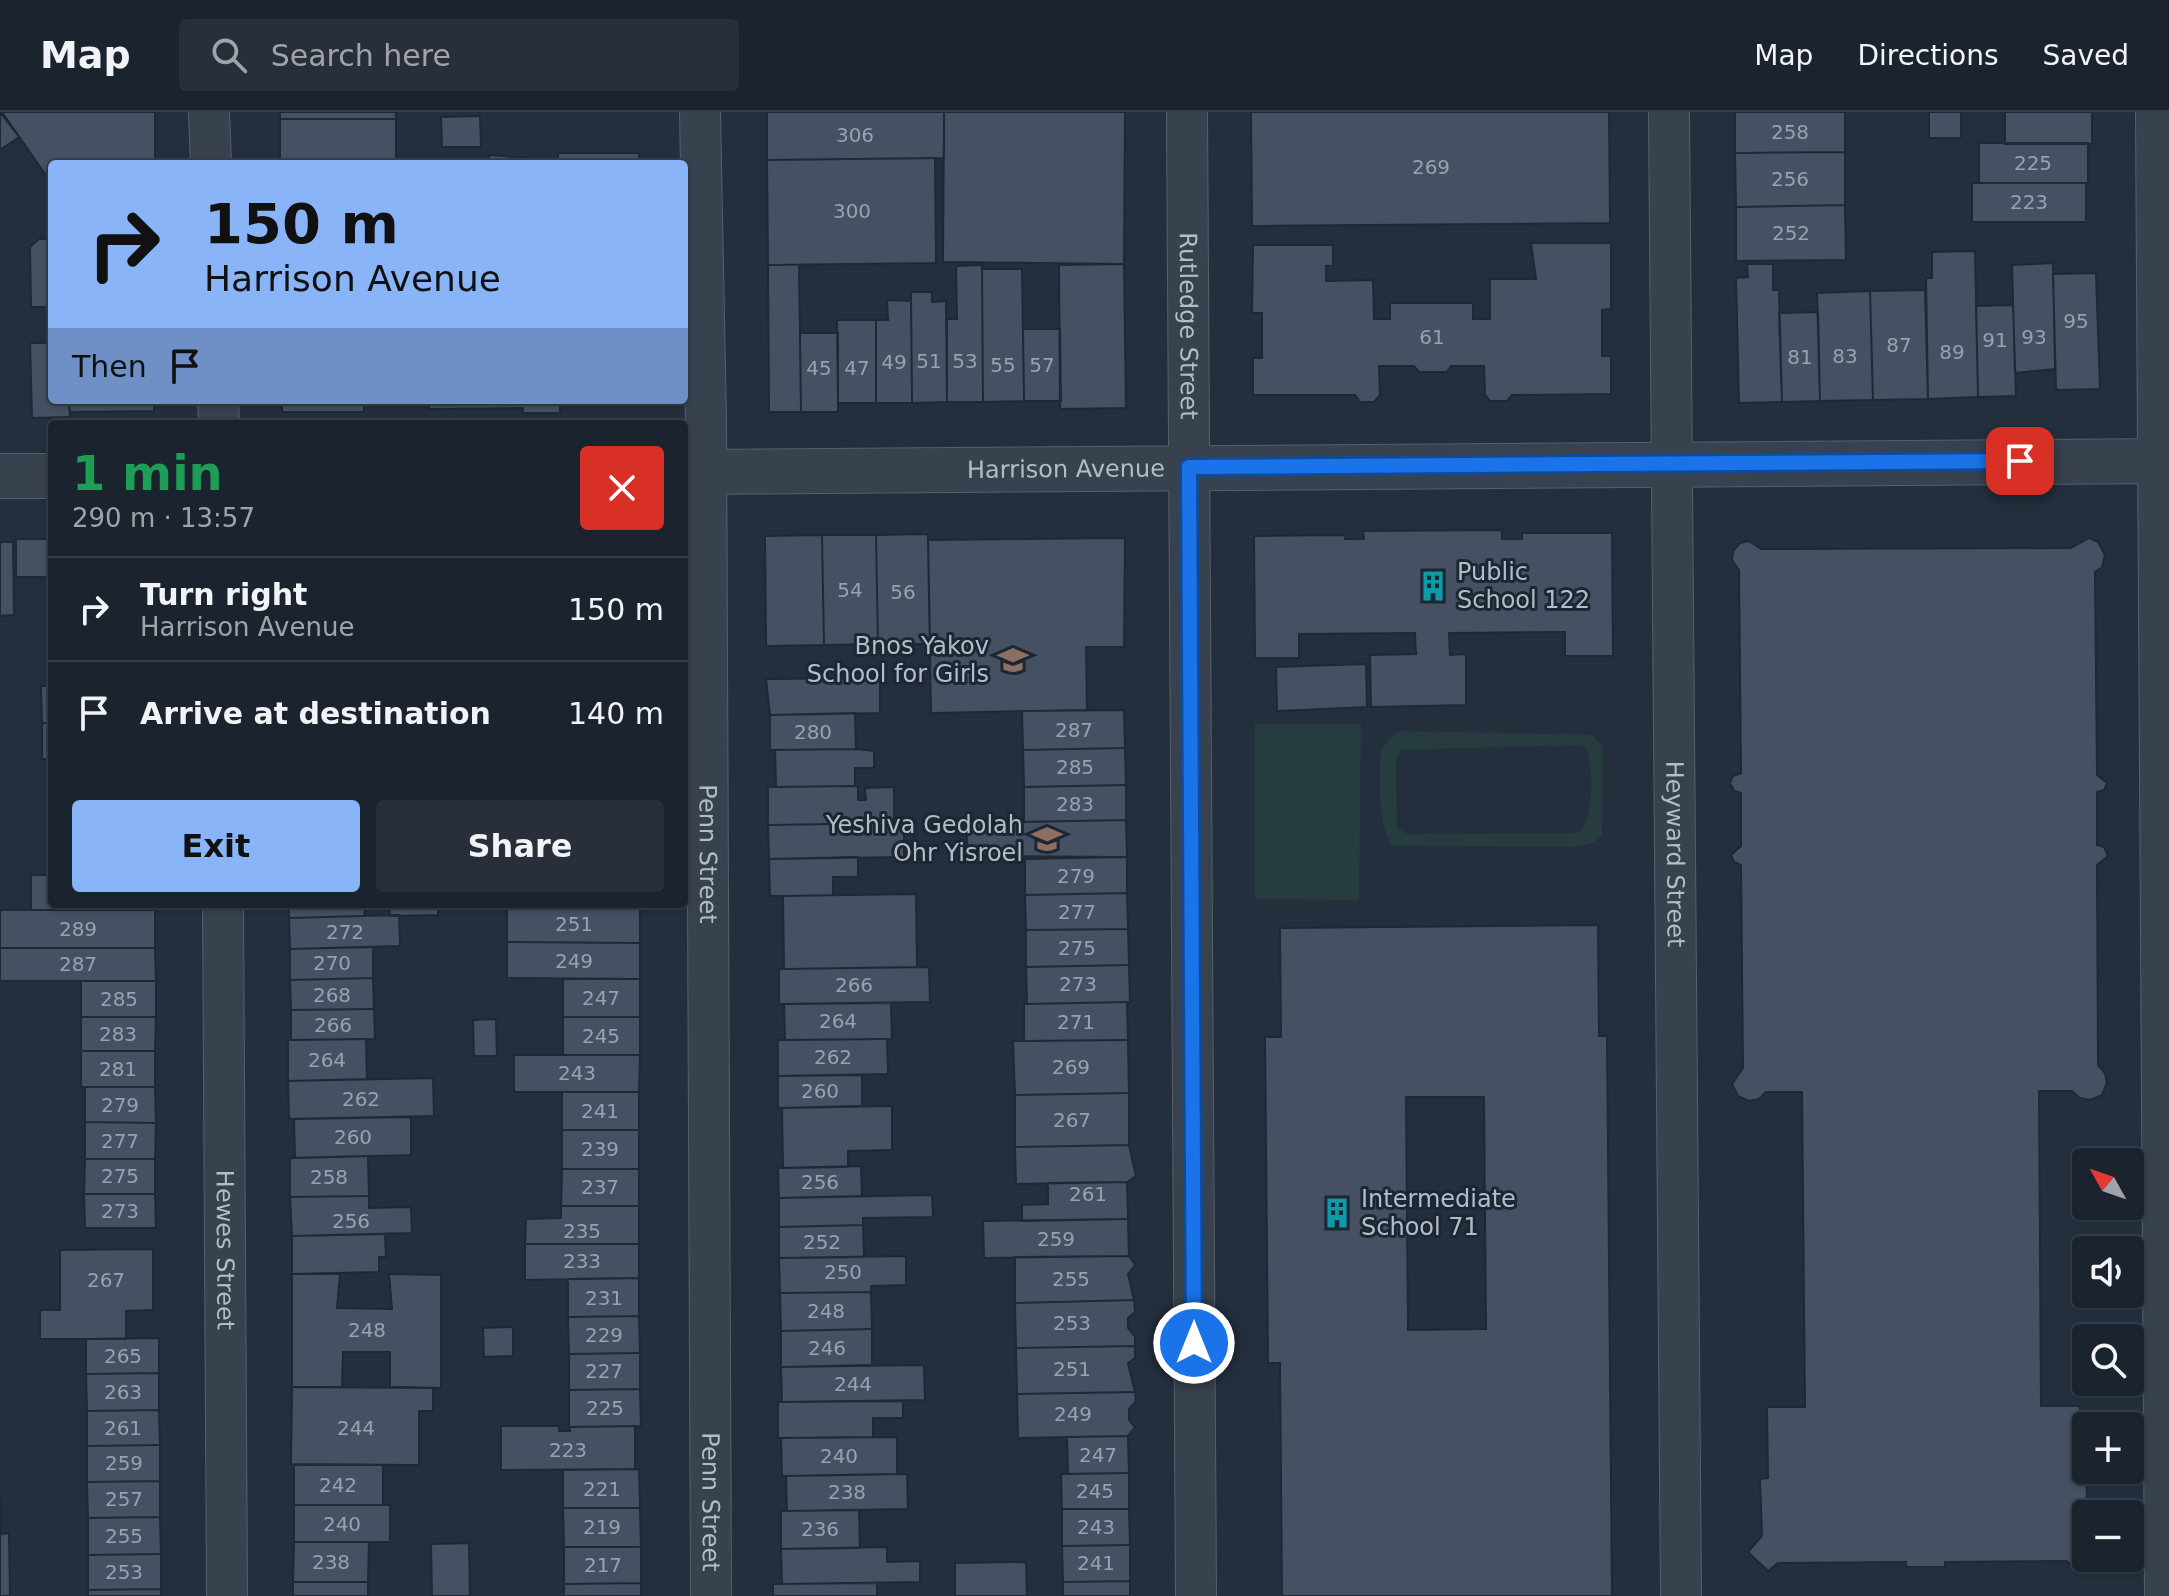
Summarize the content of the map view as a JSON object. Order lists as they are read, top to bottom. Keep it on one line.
{"streets":{"street":["Rutledge Street","Harrison Avenue","Penn Street","Heyward Street","Hewes Street"]},"crossings":[["Rutledge Street","Harrison Avenue"],["Harrison Avenue","Penn Street"],["Harrison Avenue","Heyward Street"]],"places":{"building":["Public School 122","Intermediate School 71"],"school or university":["Bnos Yakov School for Girls","Yeshiva Gedolah Ohr Yisroel"]},"house_numbers":["258","306","225","269","256","223","300","252","95","61","93","91","87","89","83","81","51","53","49","55","57","45","47","54","56","287","280","285","283","279","277","251","289","272","275","249","270","287","273","266","268","247","285","264","271","266","283","245","262","264","269","281","243","260","262","279","241","267","260","277","239","275","258","256","237","261","273","256","235","259","252","233","250","255","267","231","248","253","248","229","246","265","251","227","244","263","225","249","261","244","223","247","240","259","242","221","245","238","257","240","219","243","236","255","238","241","217","253"],"north":"top left","page":{"header":"Map","search":"Search here","nav":["Map","Directions","Saved"],"turn":["150 m","Harrison Avenue"],"then":"Then","heading":["1 min","290 m · 13:57"],"list":[{"name":"Turn right","note":"Harrison Avenue","value":"150 m"},{"name":"Arrive at destination","value":"140 m"}],"buttons":["Exit","Share"],"map_buttons":["+","−"]}}
